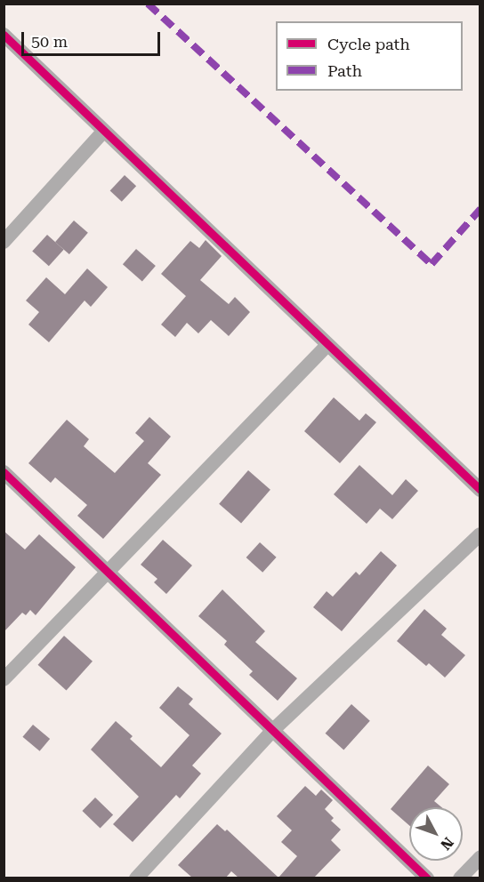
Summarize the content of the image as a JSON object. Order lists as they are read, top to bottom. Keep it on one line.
{"legend":["Cycle path","Path"],"scale_bar":"50 m","north":"bottom right"}
